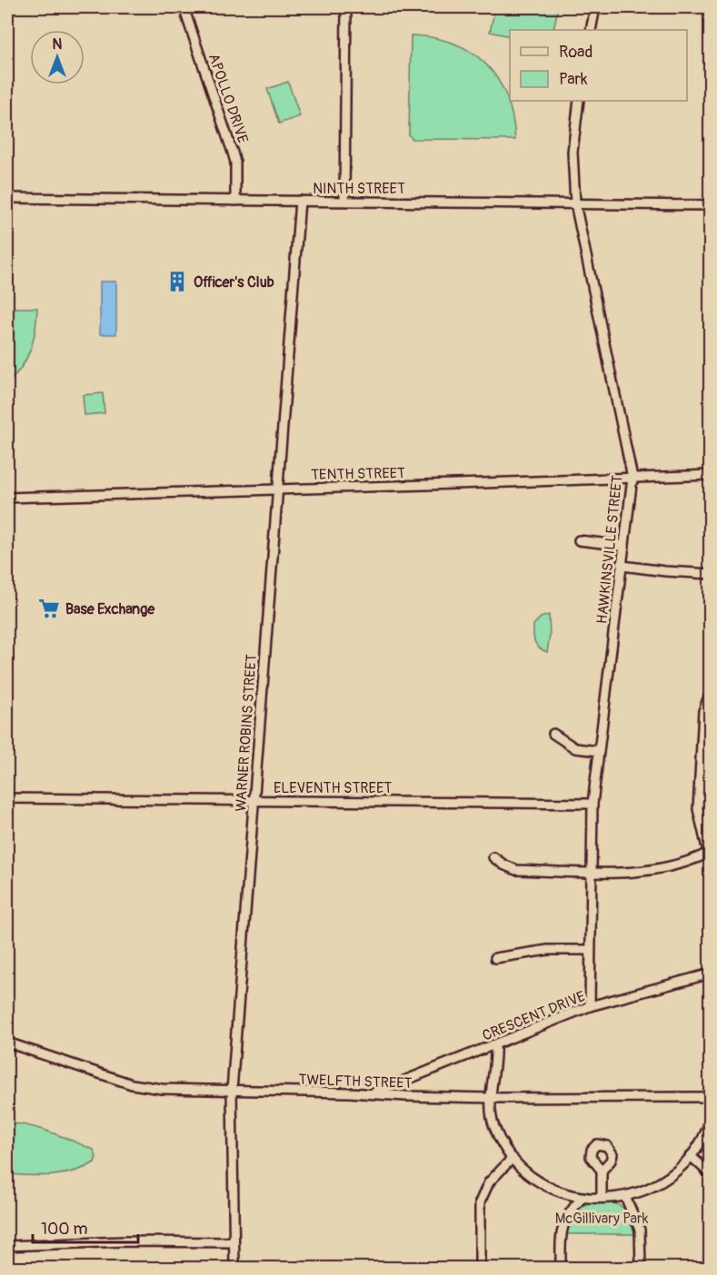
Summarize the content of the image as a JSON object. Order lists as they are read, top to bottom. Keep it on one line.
{"streets":{"street":["APOLLO DRIVE","NINTH STREET","TENTH STREET","HAWKINSVILLE STREET","WARNER ROBINS STREET","ELEVENTH STREET","CRESCENT DRIVE","TWELFTH STREET"]},"crossings":[["APOLLO DRIVE","NINTH STREET"],["NINTH STREET","HAWKINSVILLE STREET"],["NINTH STREET","WARNER ROBINS STREET"],["TENTH STREET","HAWKINSVILLE STREET"],["TENTH STREET","WARNER ROBINS STREET"],["HAWKINSVILLE STREET","ELEVENTH STREET"],["HAWKINSVILLE STREET","CRESCENT DRIVE"],["WARNER ROBINS STREET","ELEVENTH STREET"],["WARNER ROBINS STREET","TWELFTH STREET"],["CRESCENT DRIVE","TWELFTH STREET"]],"parks":["McGillivary Park"],"places":{"building":["Officer's Club"],"supermarket":["Base Exchange"]},"legend":["Road","Park"],"scale_bar":"100 m","north":"top"}
